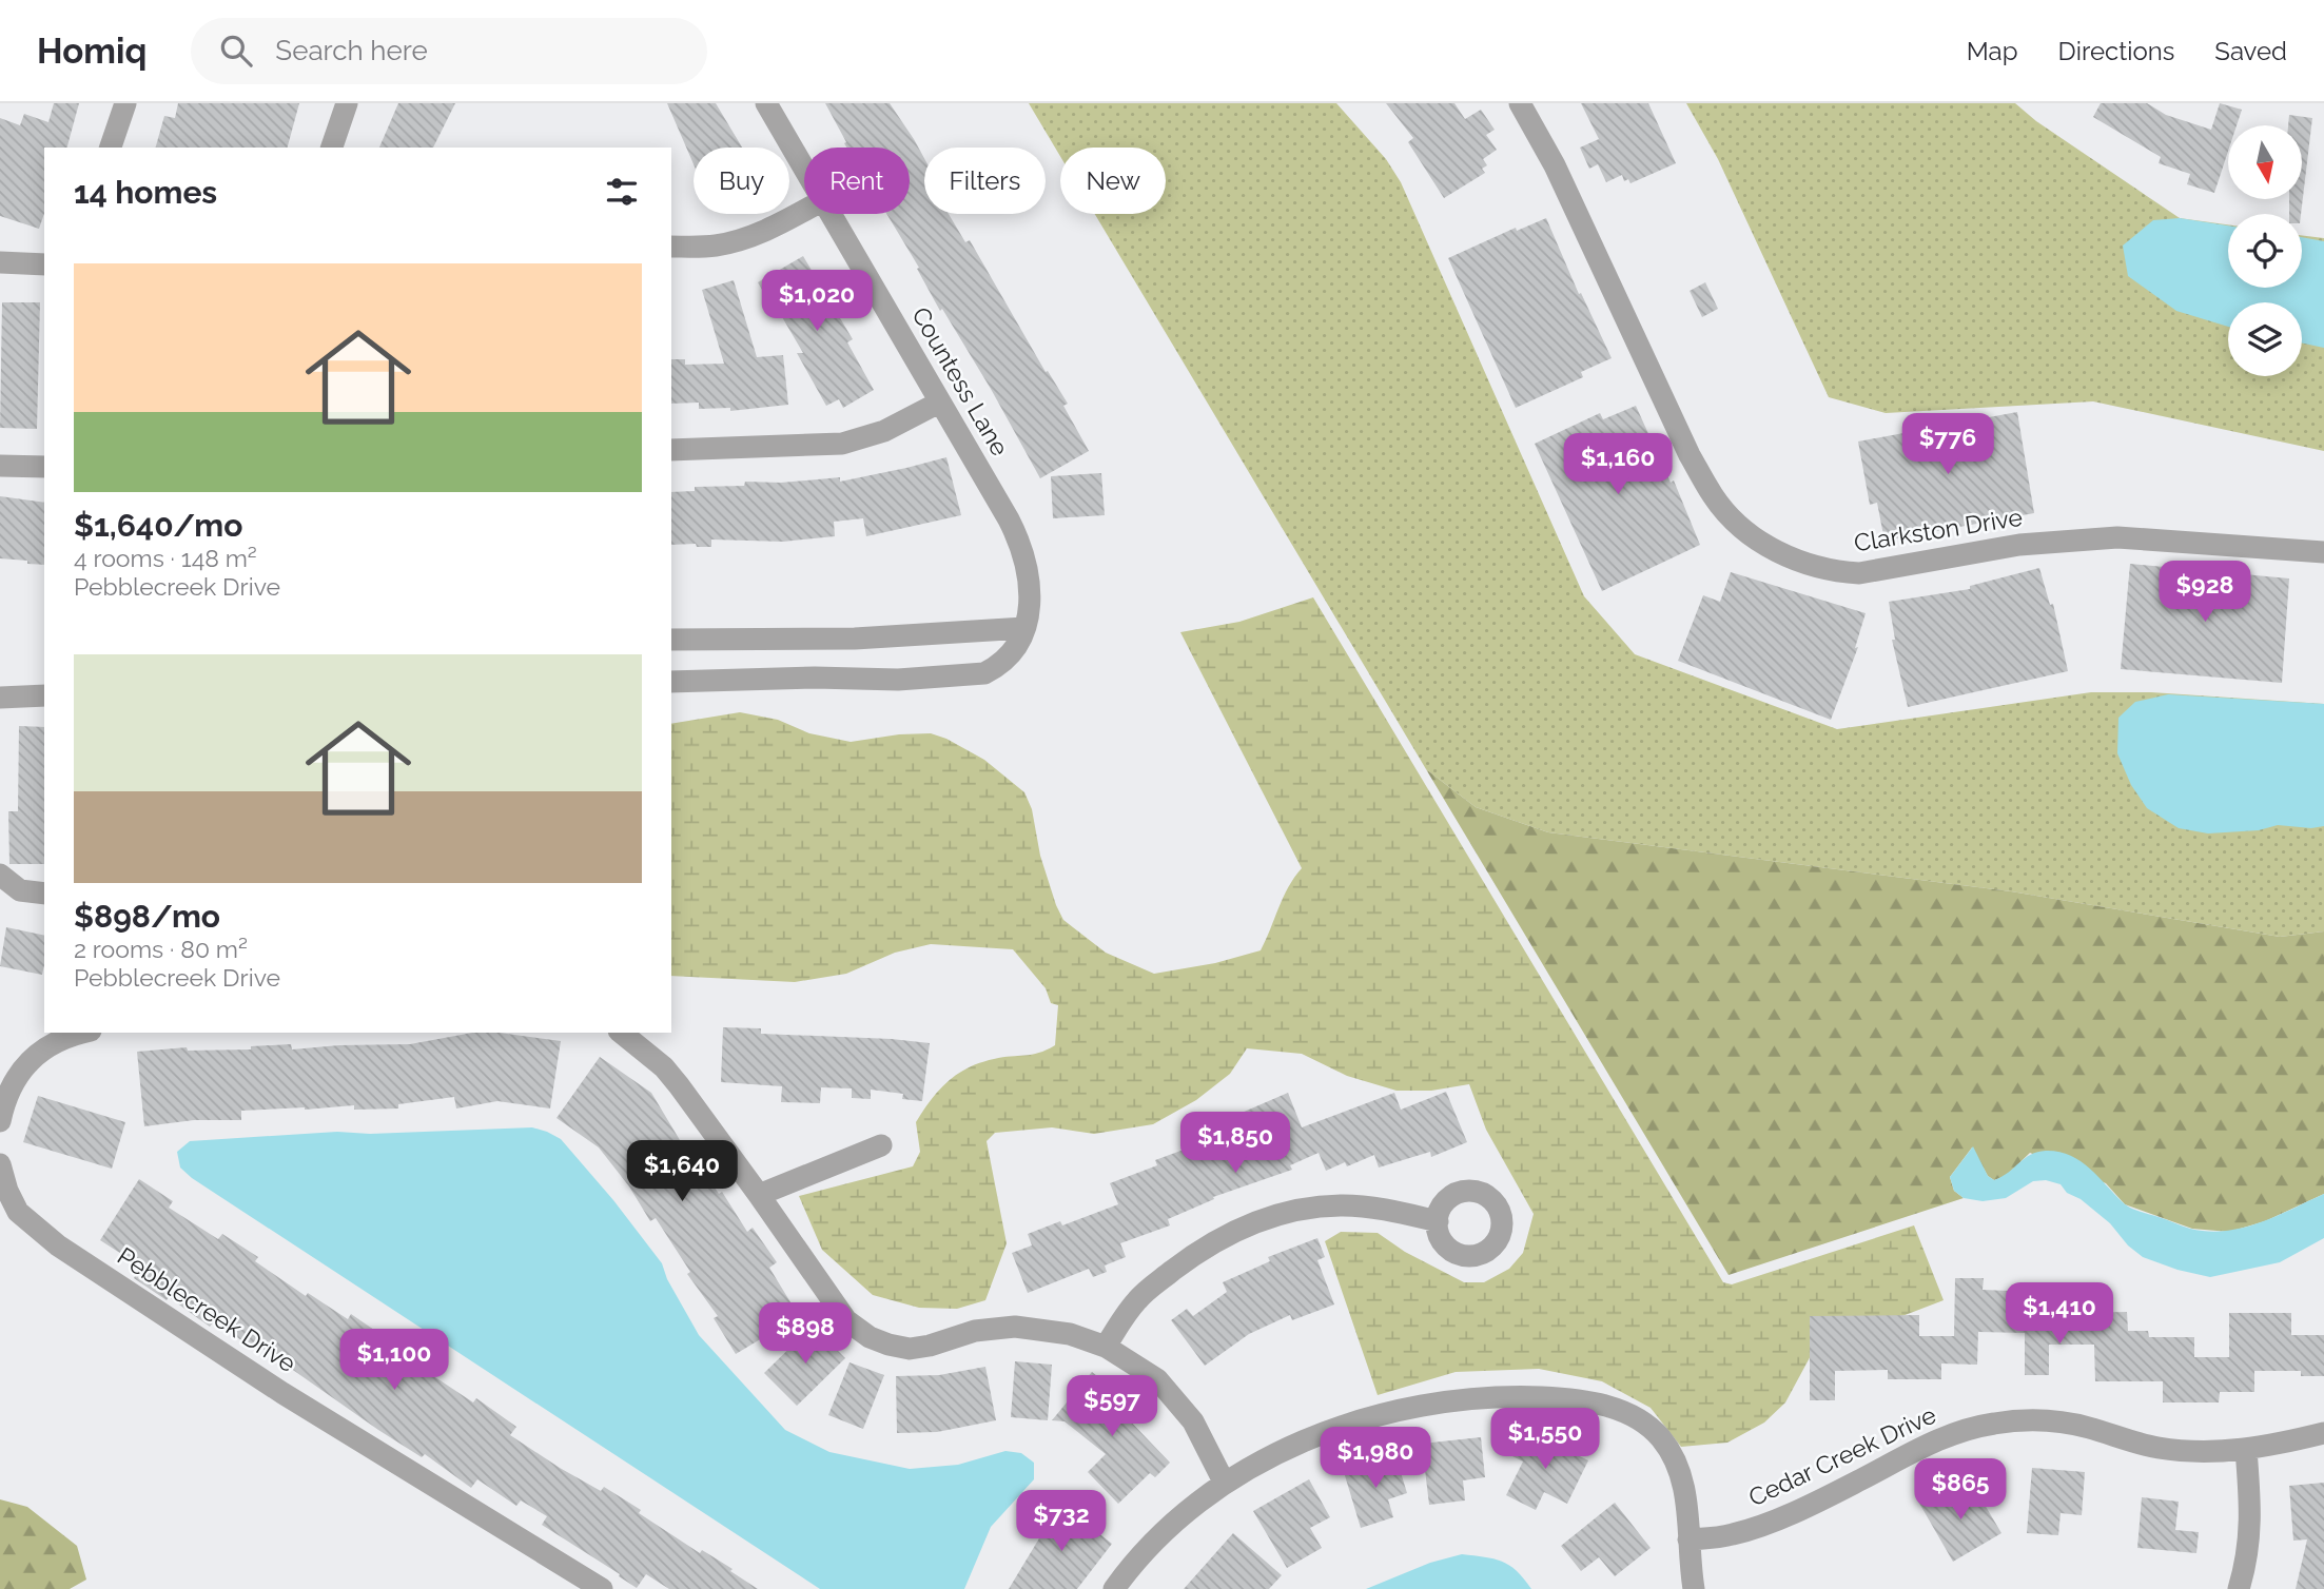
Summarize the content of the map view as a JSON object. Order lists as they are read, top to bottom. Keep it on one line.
{"streets":{"street":["Countess Lane","Clarkston Drive","Pebblecreek Drive","Cedar Creek Drive"]},"north":"bottom","page":{"header":"Homiq","search":"Search here","nav":["Map","Directions","Saved"],"chip":["Buy","Rent","Filters","New"],"heading":"14 homes","list":[{"name":"$1,640/mo","note":"4 rooms · 148 m² · Pebblecreek Drive"},{"name":"$898/mo","note":"2 rooms · 80 m² · Pebblecreek Drive"}],"price":["$1,020","$776","$1,160","$928","$1,850","$1,640","$1,410","$898","$1,100","$597","$1,550","$1,980","$865","$732"]}}
